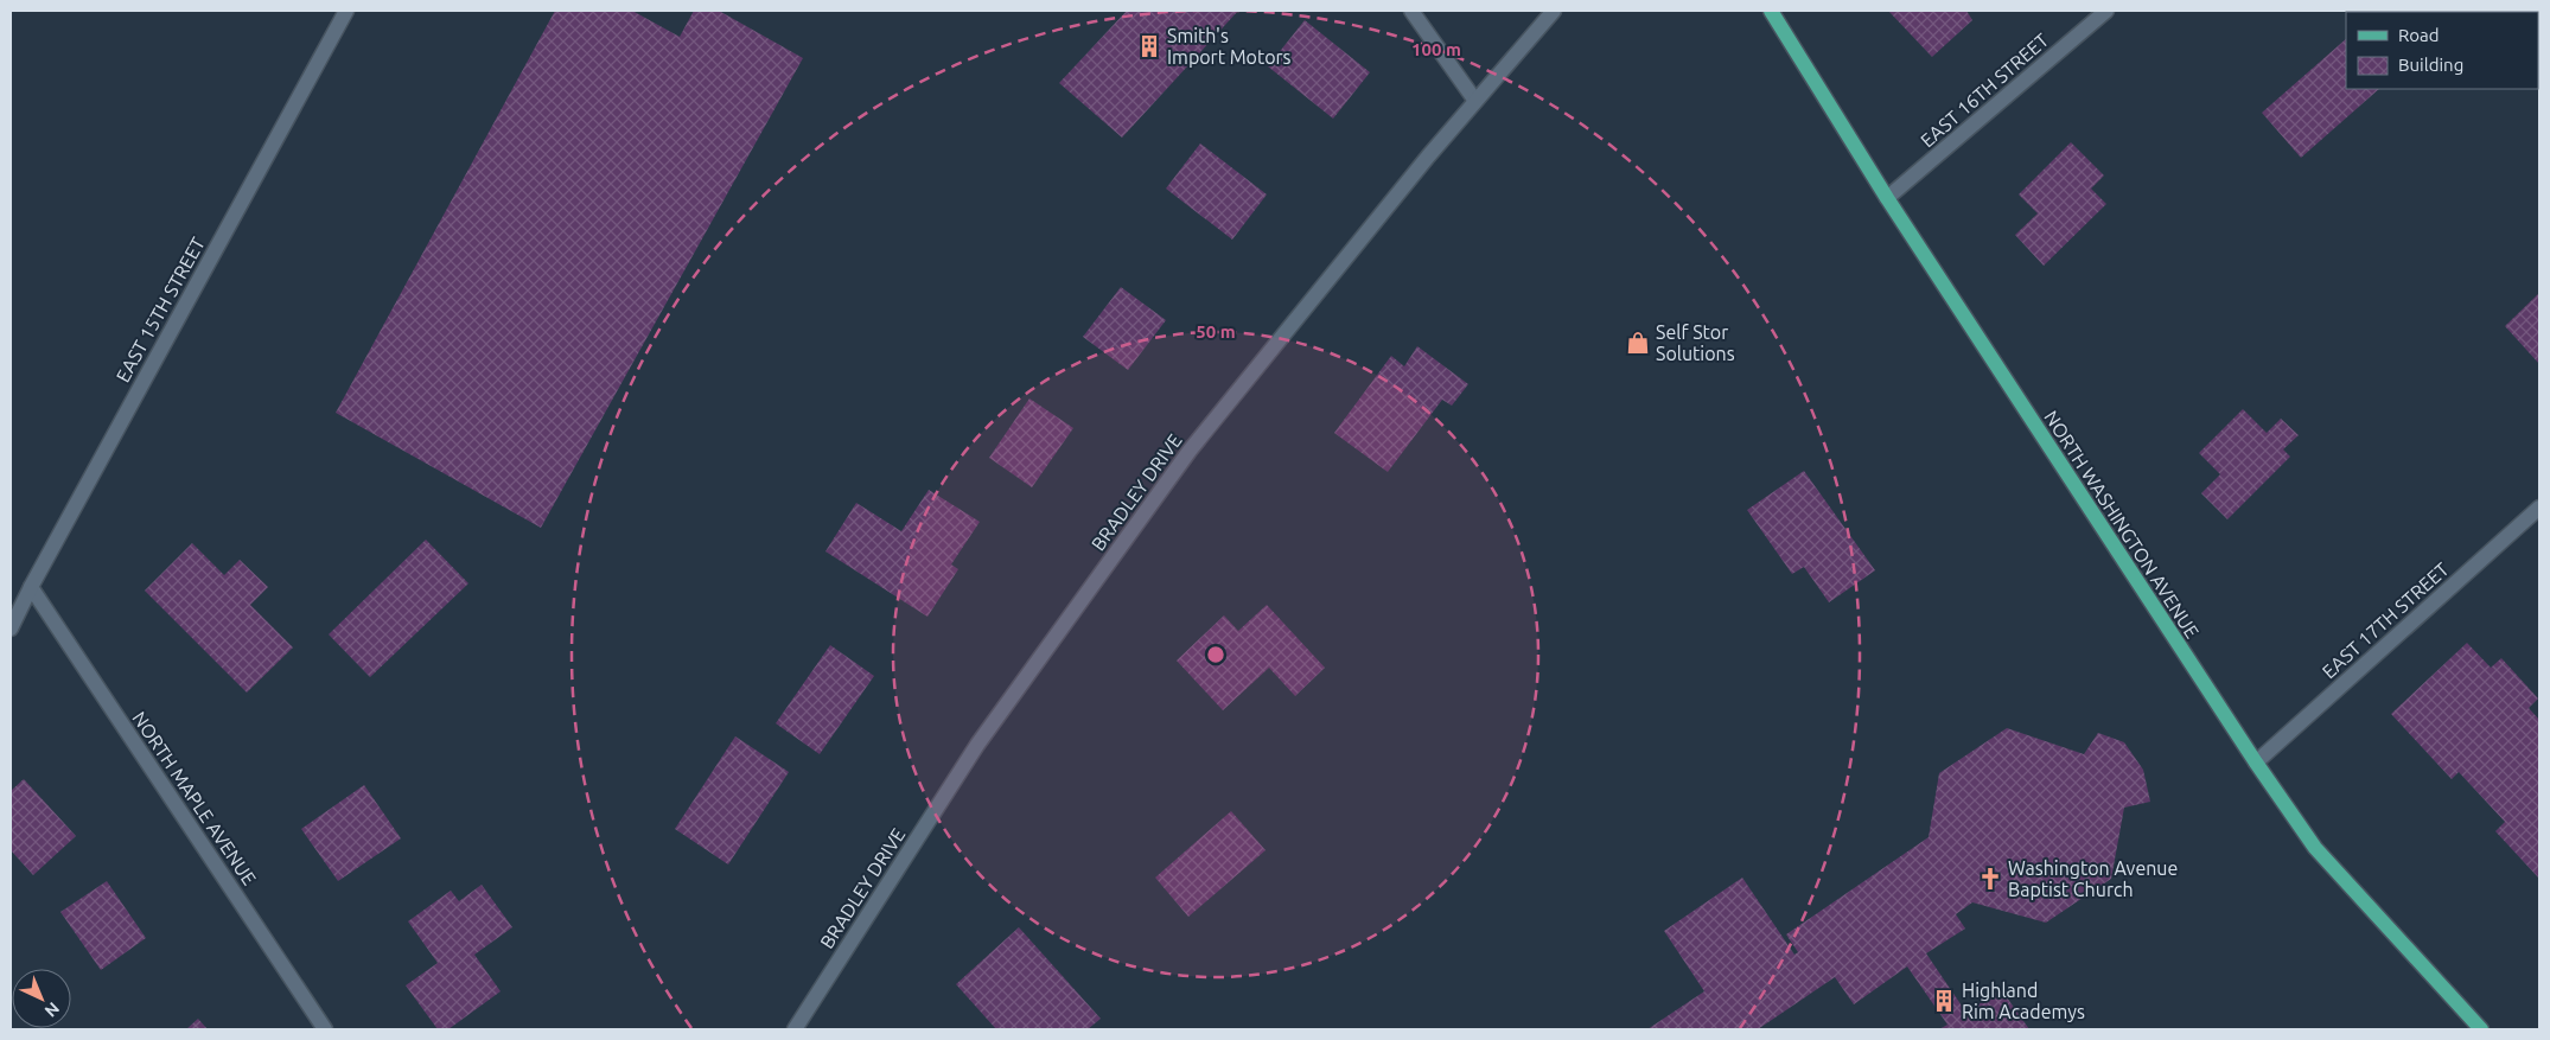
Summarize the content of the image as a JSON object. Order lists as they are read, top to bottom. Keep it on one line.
{"streets":{"main road":["NORTH WASHINGTON AVENUE"],"street":["EAST 16TH STREET","EAST 15TH STREET","BRADLEY DRIVE","EAST 17TH STREET","NORTH MAPLE AVENUE"]},"crossings":[["EAST 16TH STREET","NORTH WASHINGTON AVENUE"],["EAST 15TH STREET","NORTH MAPLE AVENUE"],["NORTH WASHINGTON AVENUE","EAST 17TH STREET"]],"places":{"building":["Smith's Import Motors","Highland Rim Academys"],"shop":["Self Stor Solutions"],"church":["Washington Avenue Baptist Church"]},"legend":["Road","Building"],"north":"bottom right","rings":["100 m","50 m"]}
